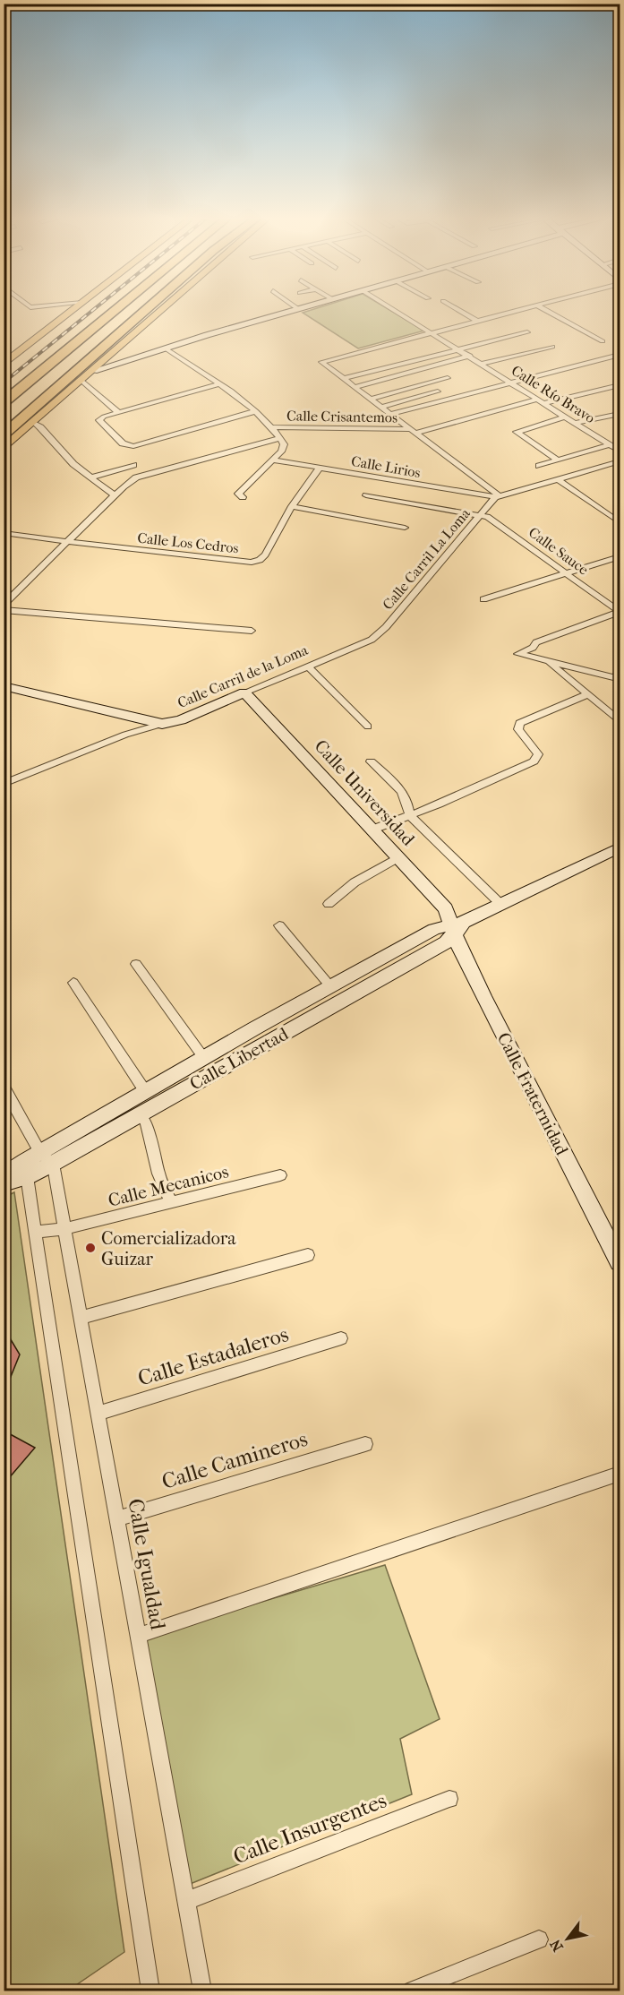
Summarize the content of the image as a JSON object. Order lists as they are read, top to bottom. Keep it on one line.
{"streets":{"main road":["Calle Carril de la Loma","Calle Universidad","Calle Libertad","Calle Fraternidad"],"street":["Calle Río Bravo","Calle Crisantemos","Calle Lirios","Calle Los Cedros","Calle Sauce","Calle Carril La Loma","Calle Mecanicos","Calle Estadaleros","Calle Camineros","Calle Igualdad","Calle Insurgentes"]},"crossings":[["Calle Río Bravo","Calle Crisantemos"],["Calle Lirios","Calle Los Cedros"],["Calle Lirios","Calle Carril La Loma"],["Calle Sauce","Calle Carril La Loma"],["Calle Carril La Loma","Calle Carril de la Loma"],["Calle Carril de la Loma","Calle Universidad"],["Calle Universidad","Calle Libertad"],["Calle Universidad","Calle Fraternidad"],["Calle Libertad","Calle Fraternidad"],["Calle Libertad","Calle Igualdad"],["Calle Mecanicos","Calle Igualdad"],["Calle Estadaleros","Calle Igualdad"],["Calle Camineros","Calle Igualdad"],["Calle Igualdad","Calle Insurgentes"]],"places":["Comercializadora Guizar"],"north":"bottom left"}
